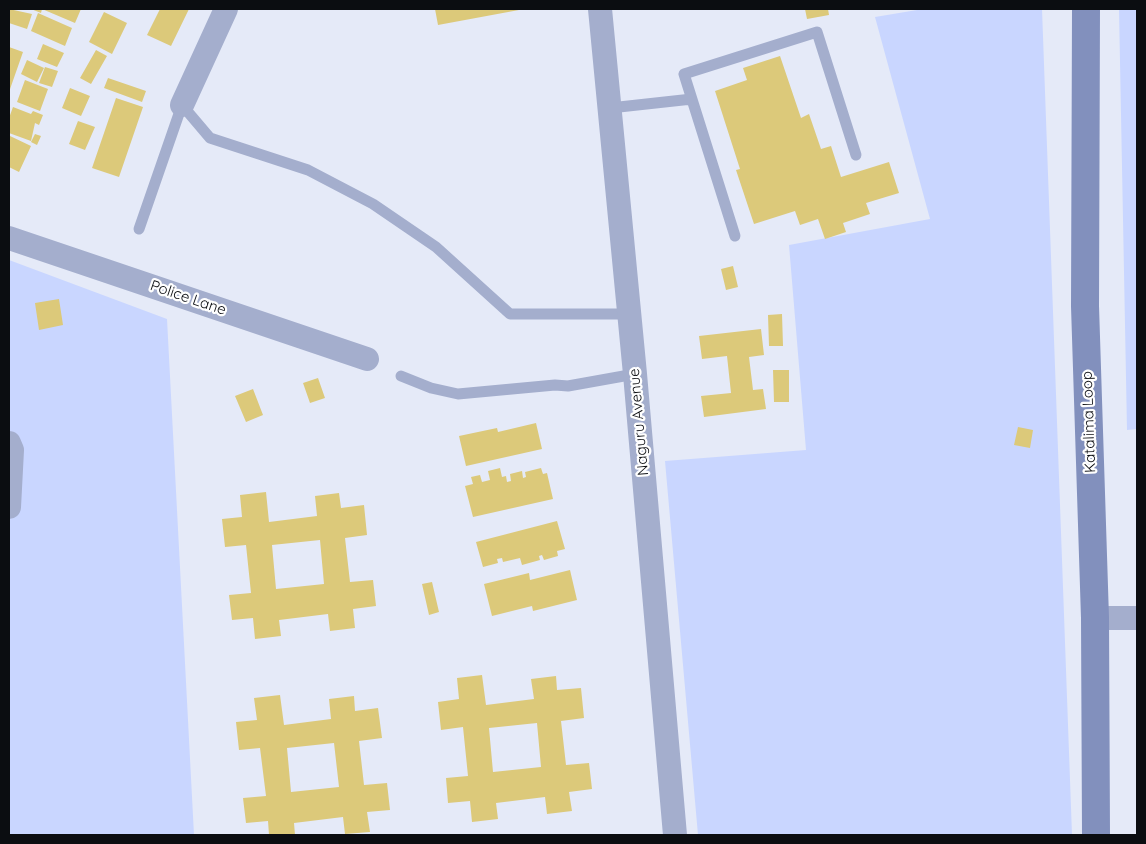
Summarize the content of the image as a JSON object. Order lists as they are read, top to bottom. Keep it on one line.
{"streets":{"street":["Police Lane","Naguru Avenue","Katalima Loop"]}}
